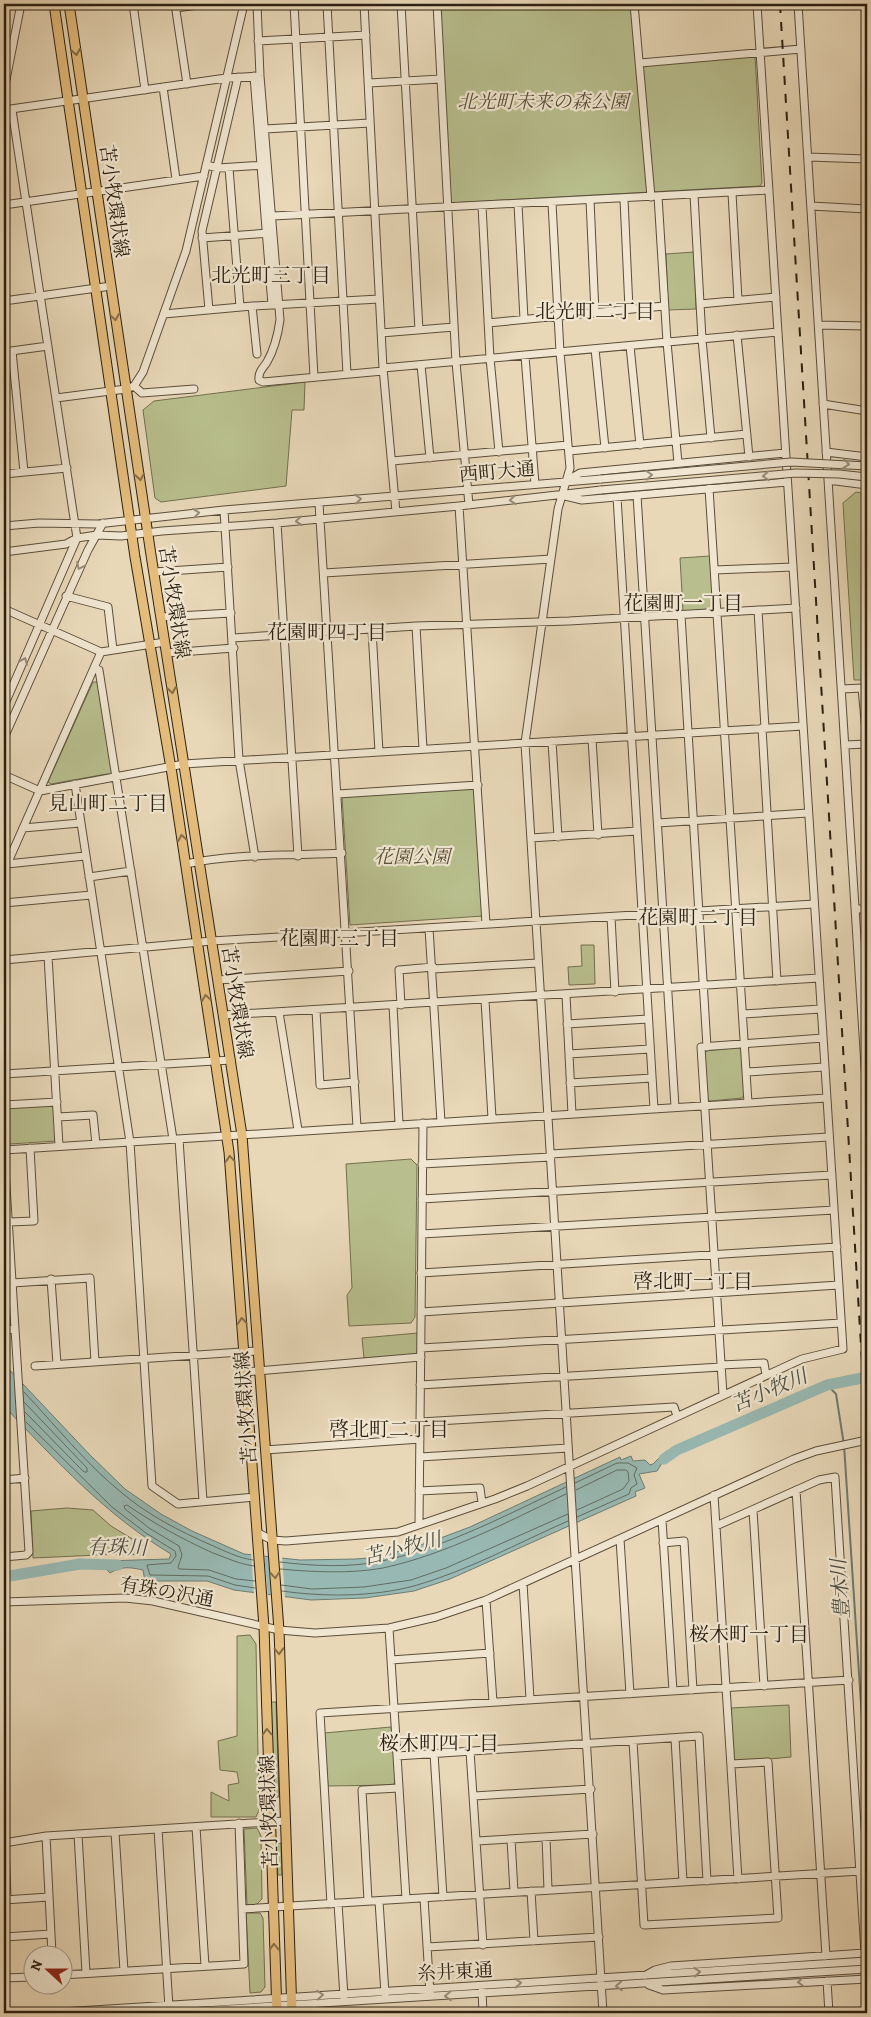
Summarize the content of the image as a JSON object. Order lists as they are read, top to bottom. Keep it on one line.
{"streets":{"main road":["苫小牧環状線"],"street":["西町大通","有珠の沢通","糸井東通"]},"crossings":[["苫小牧環状線","西町大通"],["苫小牧環状線","有珠の沢通"],["苫小牧環状線","糸井東通"]],"districts":["北光町三丁目","北光町二丁目","花園町一丁目","花園町四丁目","見山町二丁目","花園町二丁目","花園町三丁目","啓北町一丁目","啓北町二丁目","桜木町一丁目","桜木町四丁目"],"water":["苫小牧川","有珠川","豊木川"],"parks":["北光町未来の森公園","花園公園"],"north":"left"}
